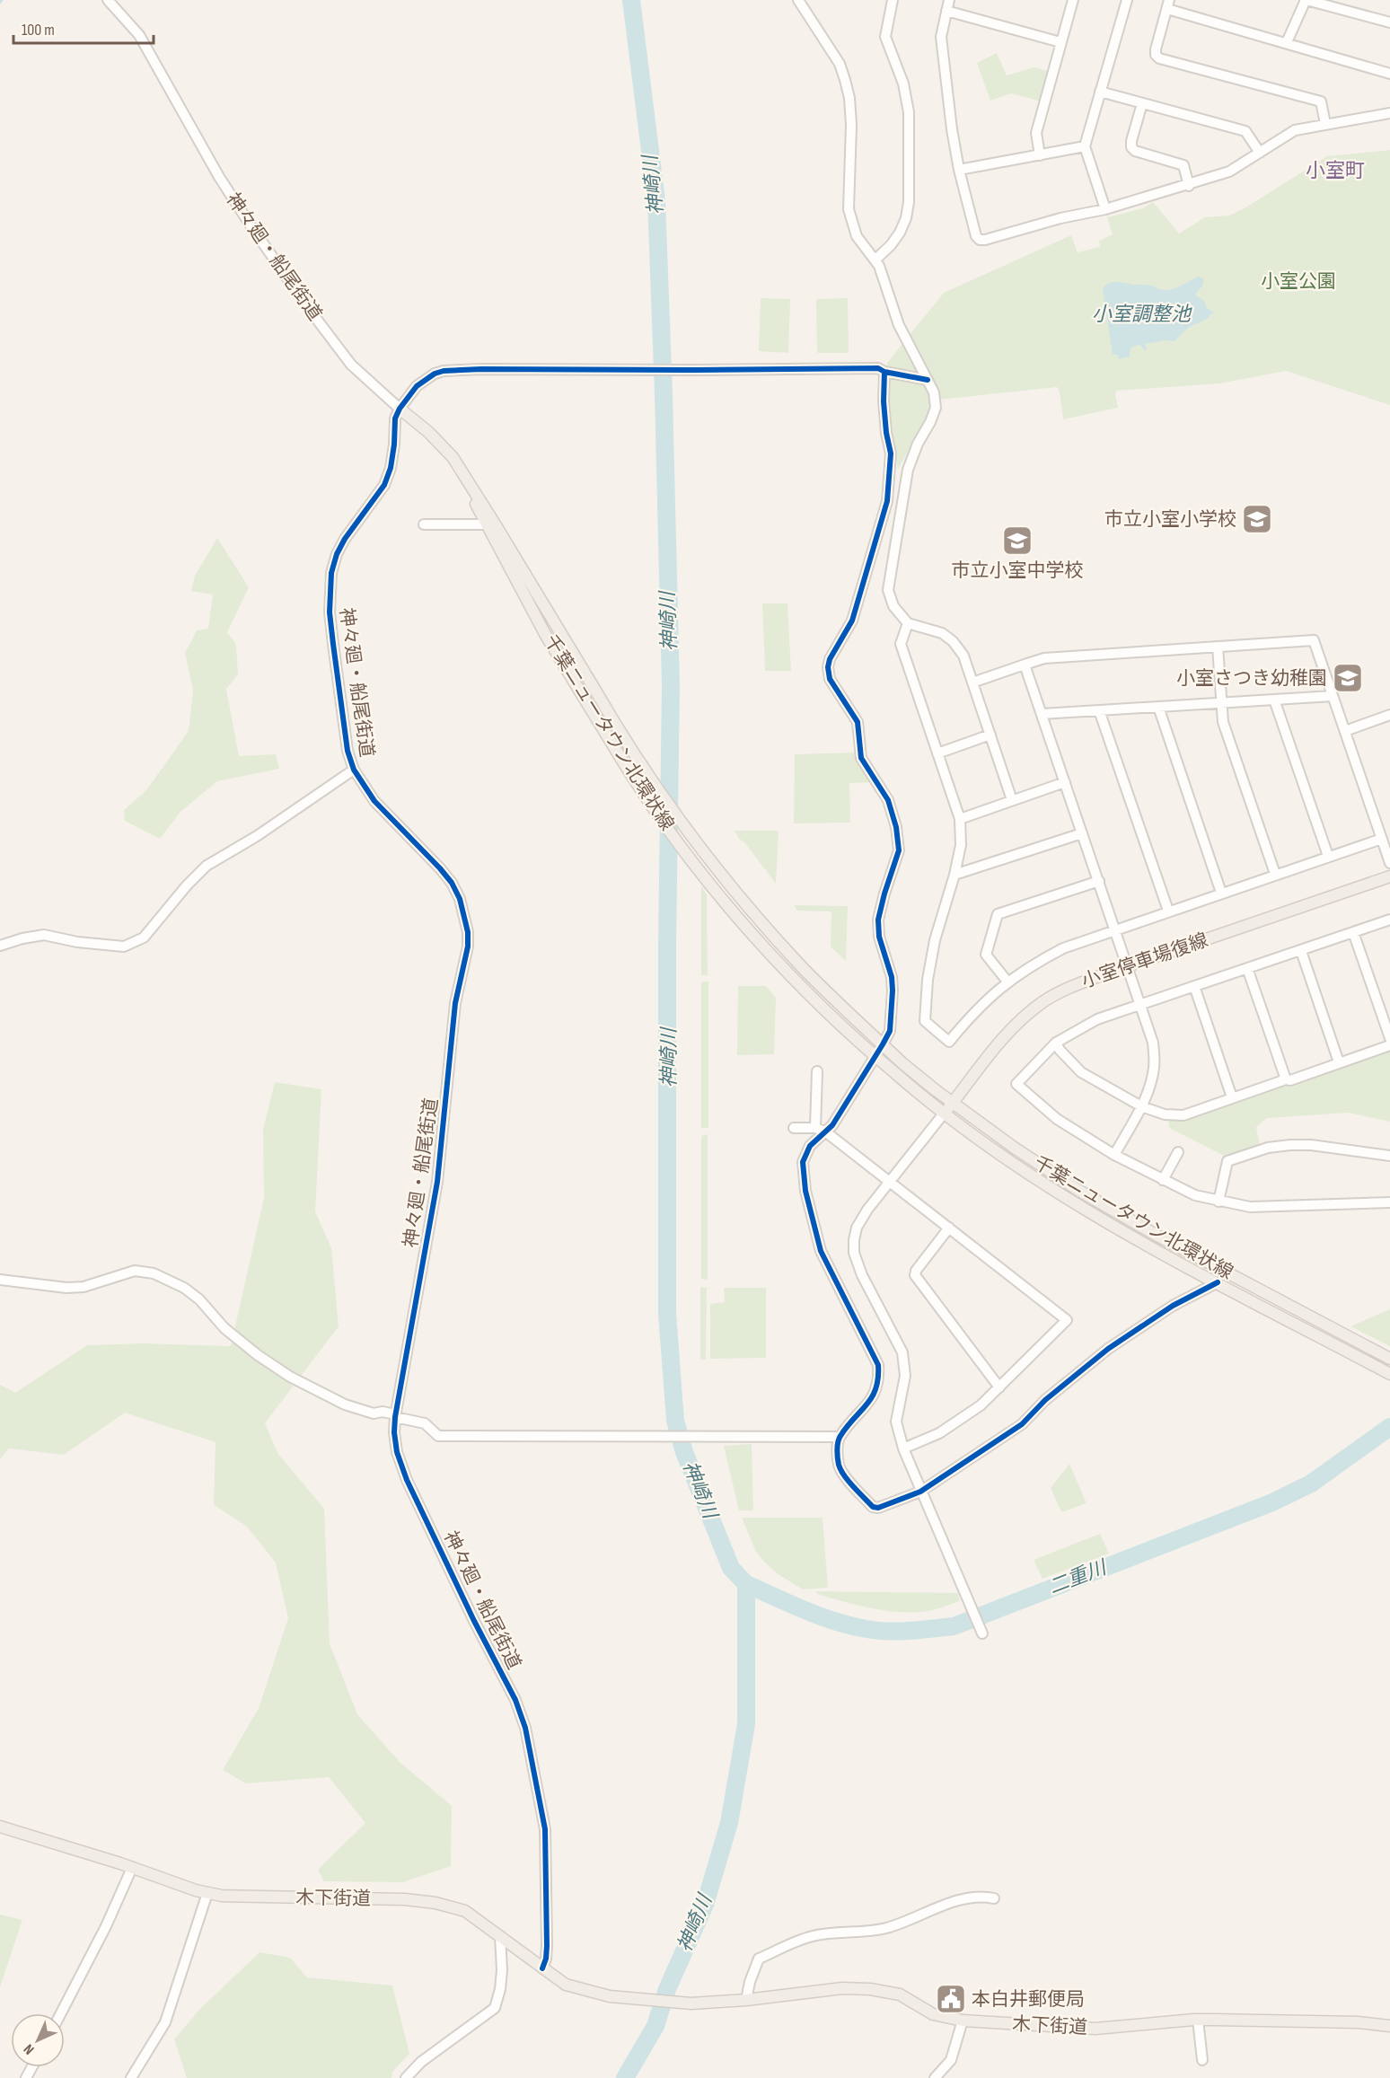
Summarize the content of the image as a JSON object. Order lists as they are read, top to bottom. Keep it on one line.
{"streets":{"main road":["千葉ニュータウン北環状線","小室停車場復線","木下街道"],"street":["神々廻・船尾街道"]},"crossings":[["神々廻・船尾街道","千葉ニュータウン北環状線"],["神々廻・船尾街道","木下街道"],["千葉ニュータウン北環状線","小室停車場復線"]],"districts":["小室町"],"water":["神崎川","小室調整池","二重川"],"parks":["小室公園"],"places":{"school or university":["市立小室小学校","市立小室中学校","小室さつき幼稚園"],"public building":["本白井郵便局"]},"scale_bar":"100 m","north":"bottom left"}
